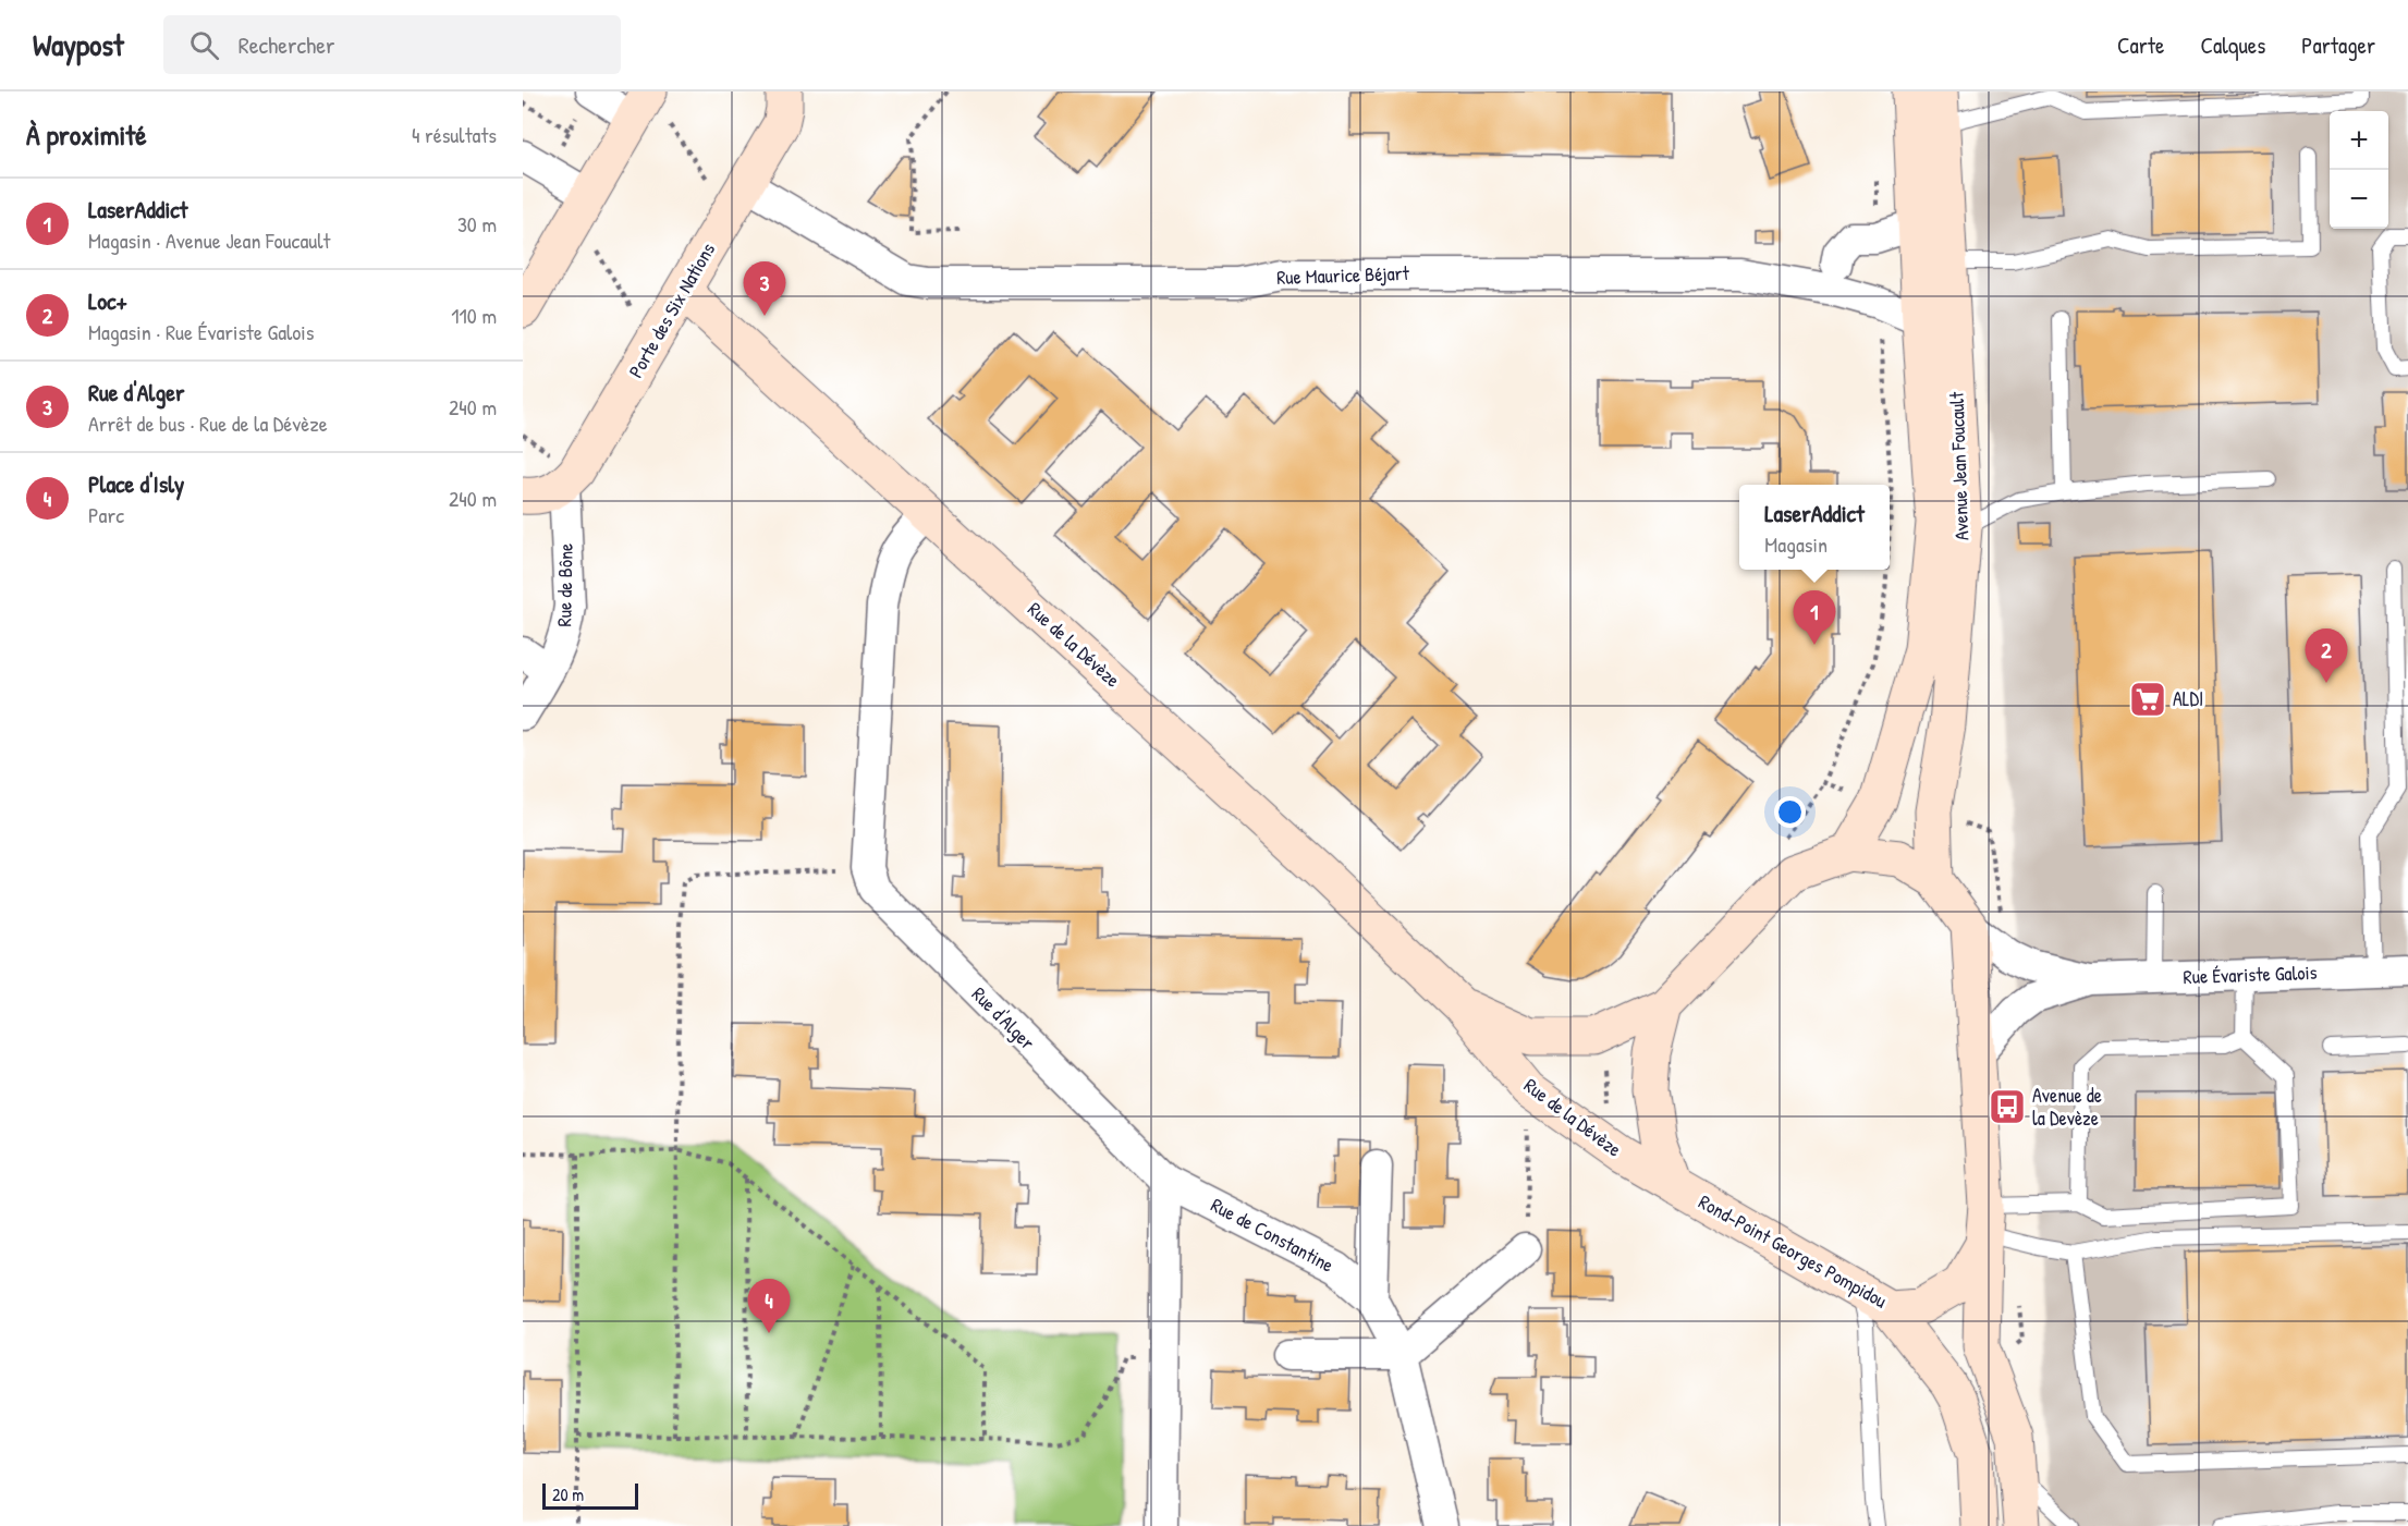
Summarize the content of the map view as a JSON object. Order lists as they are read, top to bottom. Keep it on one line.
{"streets":{"main road":["Porte des Six Nations","Avenue Jean Foucault","Rue de la Dévèze","Rond-Point Georges Pompidou"],"street":["Rue Maurice Béjart","Rue de Bône","Rue Évariste Galois","Rue d'Alger","Rue de Constantine"]},"crossings":[["Rue Maurice Béjart","Porte des Six Nations"],["Rue Maurice Béjart","Avenue Jean Foucault"],["Porte des Six Nations","Rue de Bône"],["Porte des Six Nations","Rue de la Dévèze"],["Rue de la Dévèze","Rue d'Alger"],["Rue de la Dévèze","Rond-Point Georges Pompidou"],["Rue d'Alger","Rue de Constantine"]],"places":{"supermarket":["ALDI"],"bus stop":["Avenue de la Devèze"]},"scale_bar":"20 m","page":{"header":"Waypost","search":"Rechercher","nav":["Carte","Calques","Partager"],"heading":["À proximité","4 résultats"],"map_buttons":["+","−"],"list":[{"mark":"1","name":"LaserAddict","note":"Magasin · Avenue Jean Foucault","value":"30 m"},{"mark":"2","name":"Loc+","note":"Magasin · Rue Évariste Galois","value":"110 m"},{"mark":"3","name":"Rue d'Alger","note":"Arrêt de bus · Rue de la Dévèze","value":"240 m"},{"mark":"4","name":"Place d'Isly","note":"Parc","value":"240 m"}],"pins":["3","1","2","4"],"popup":["LaserAddict","Magasin"],"scale":"20 m"}}
